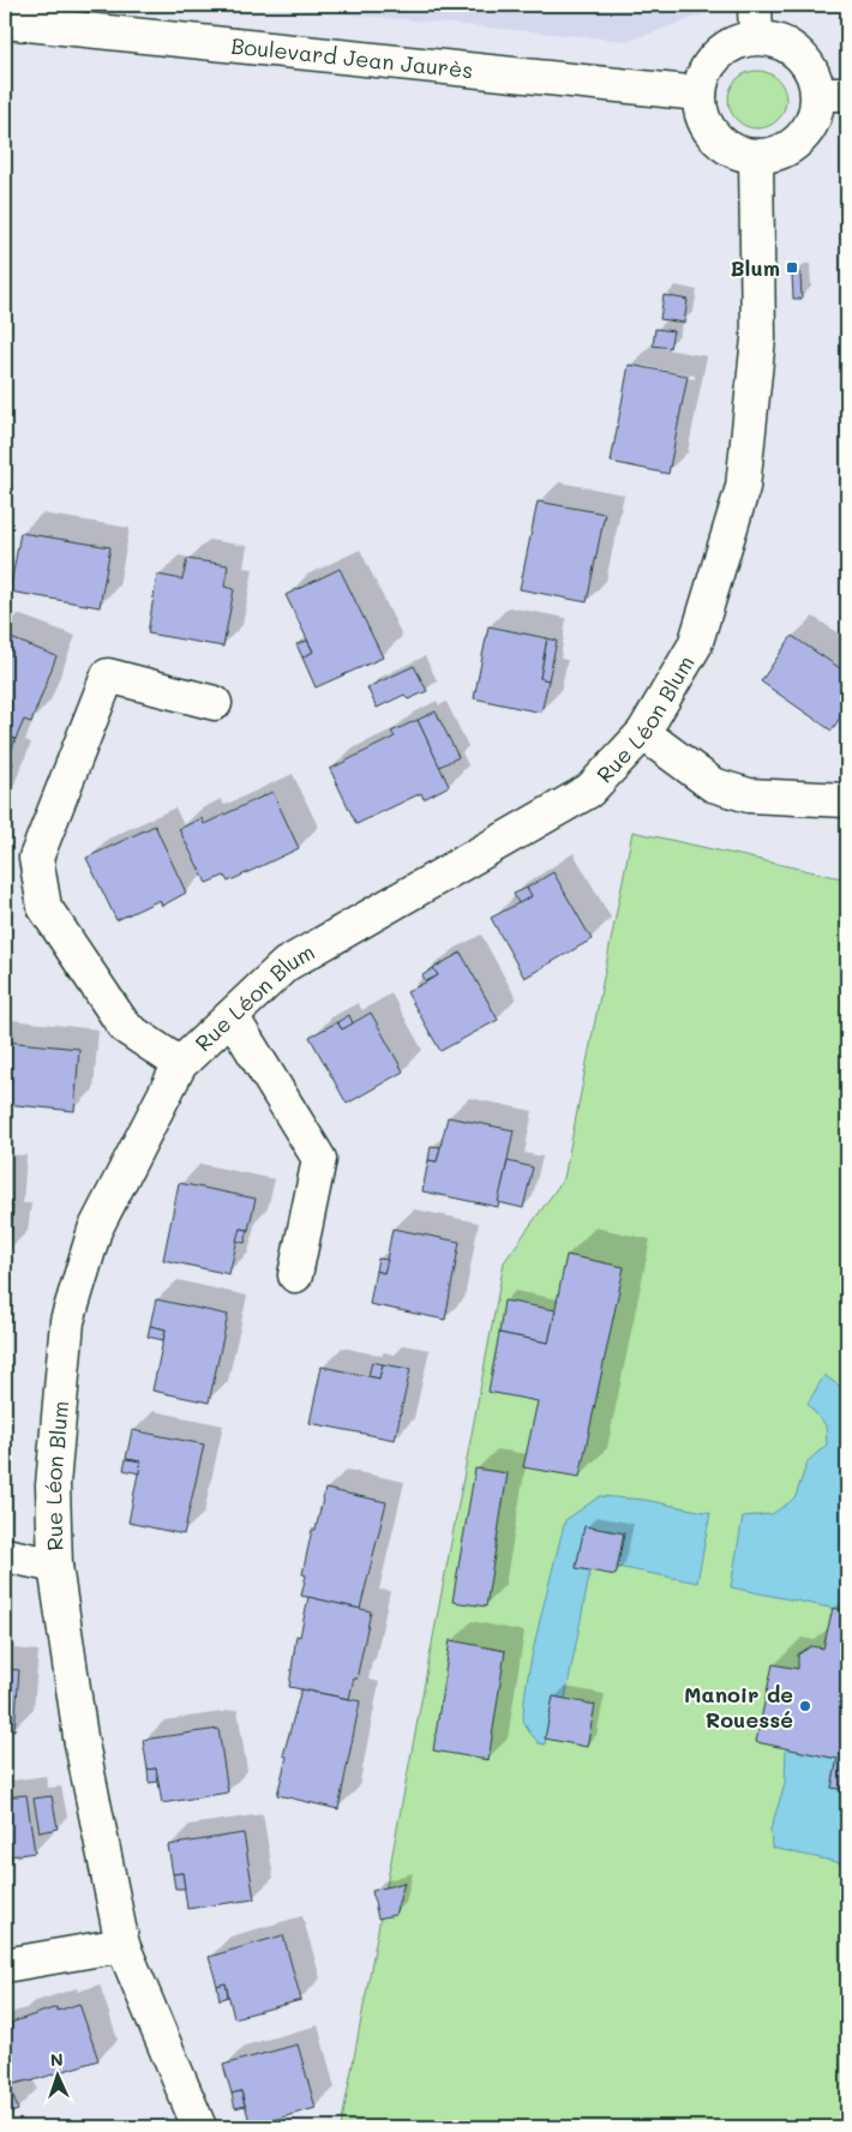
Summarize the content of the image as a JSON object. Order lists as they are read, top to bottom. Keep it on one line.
{"streets":{"street":["Boulevard Jean Jaurès","Rue Léon Blum"]},"crossings":[["Boulevard Jean Jaurès","Rue Léon Blum"]],"places":{"transit":["Blum"],"other":["Manoir de Rouessé"]},"north":"top"}
